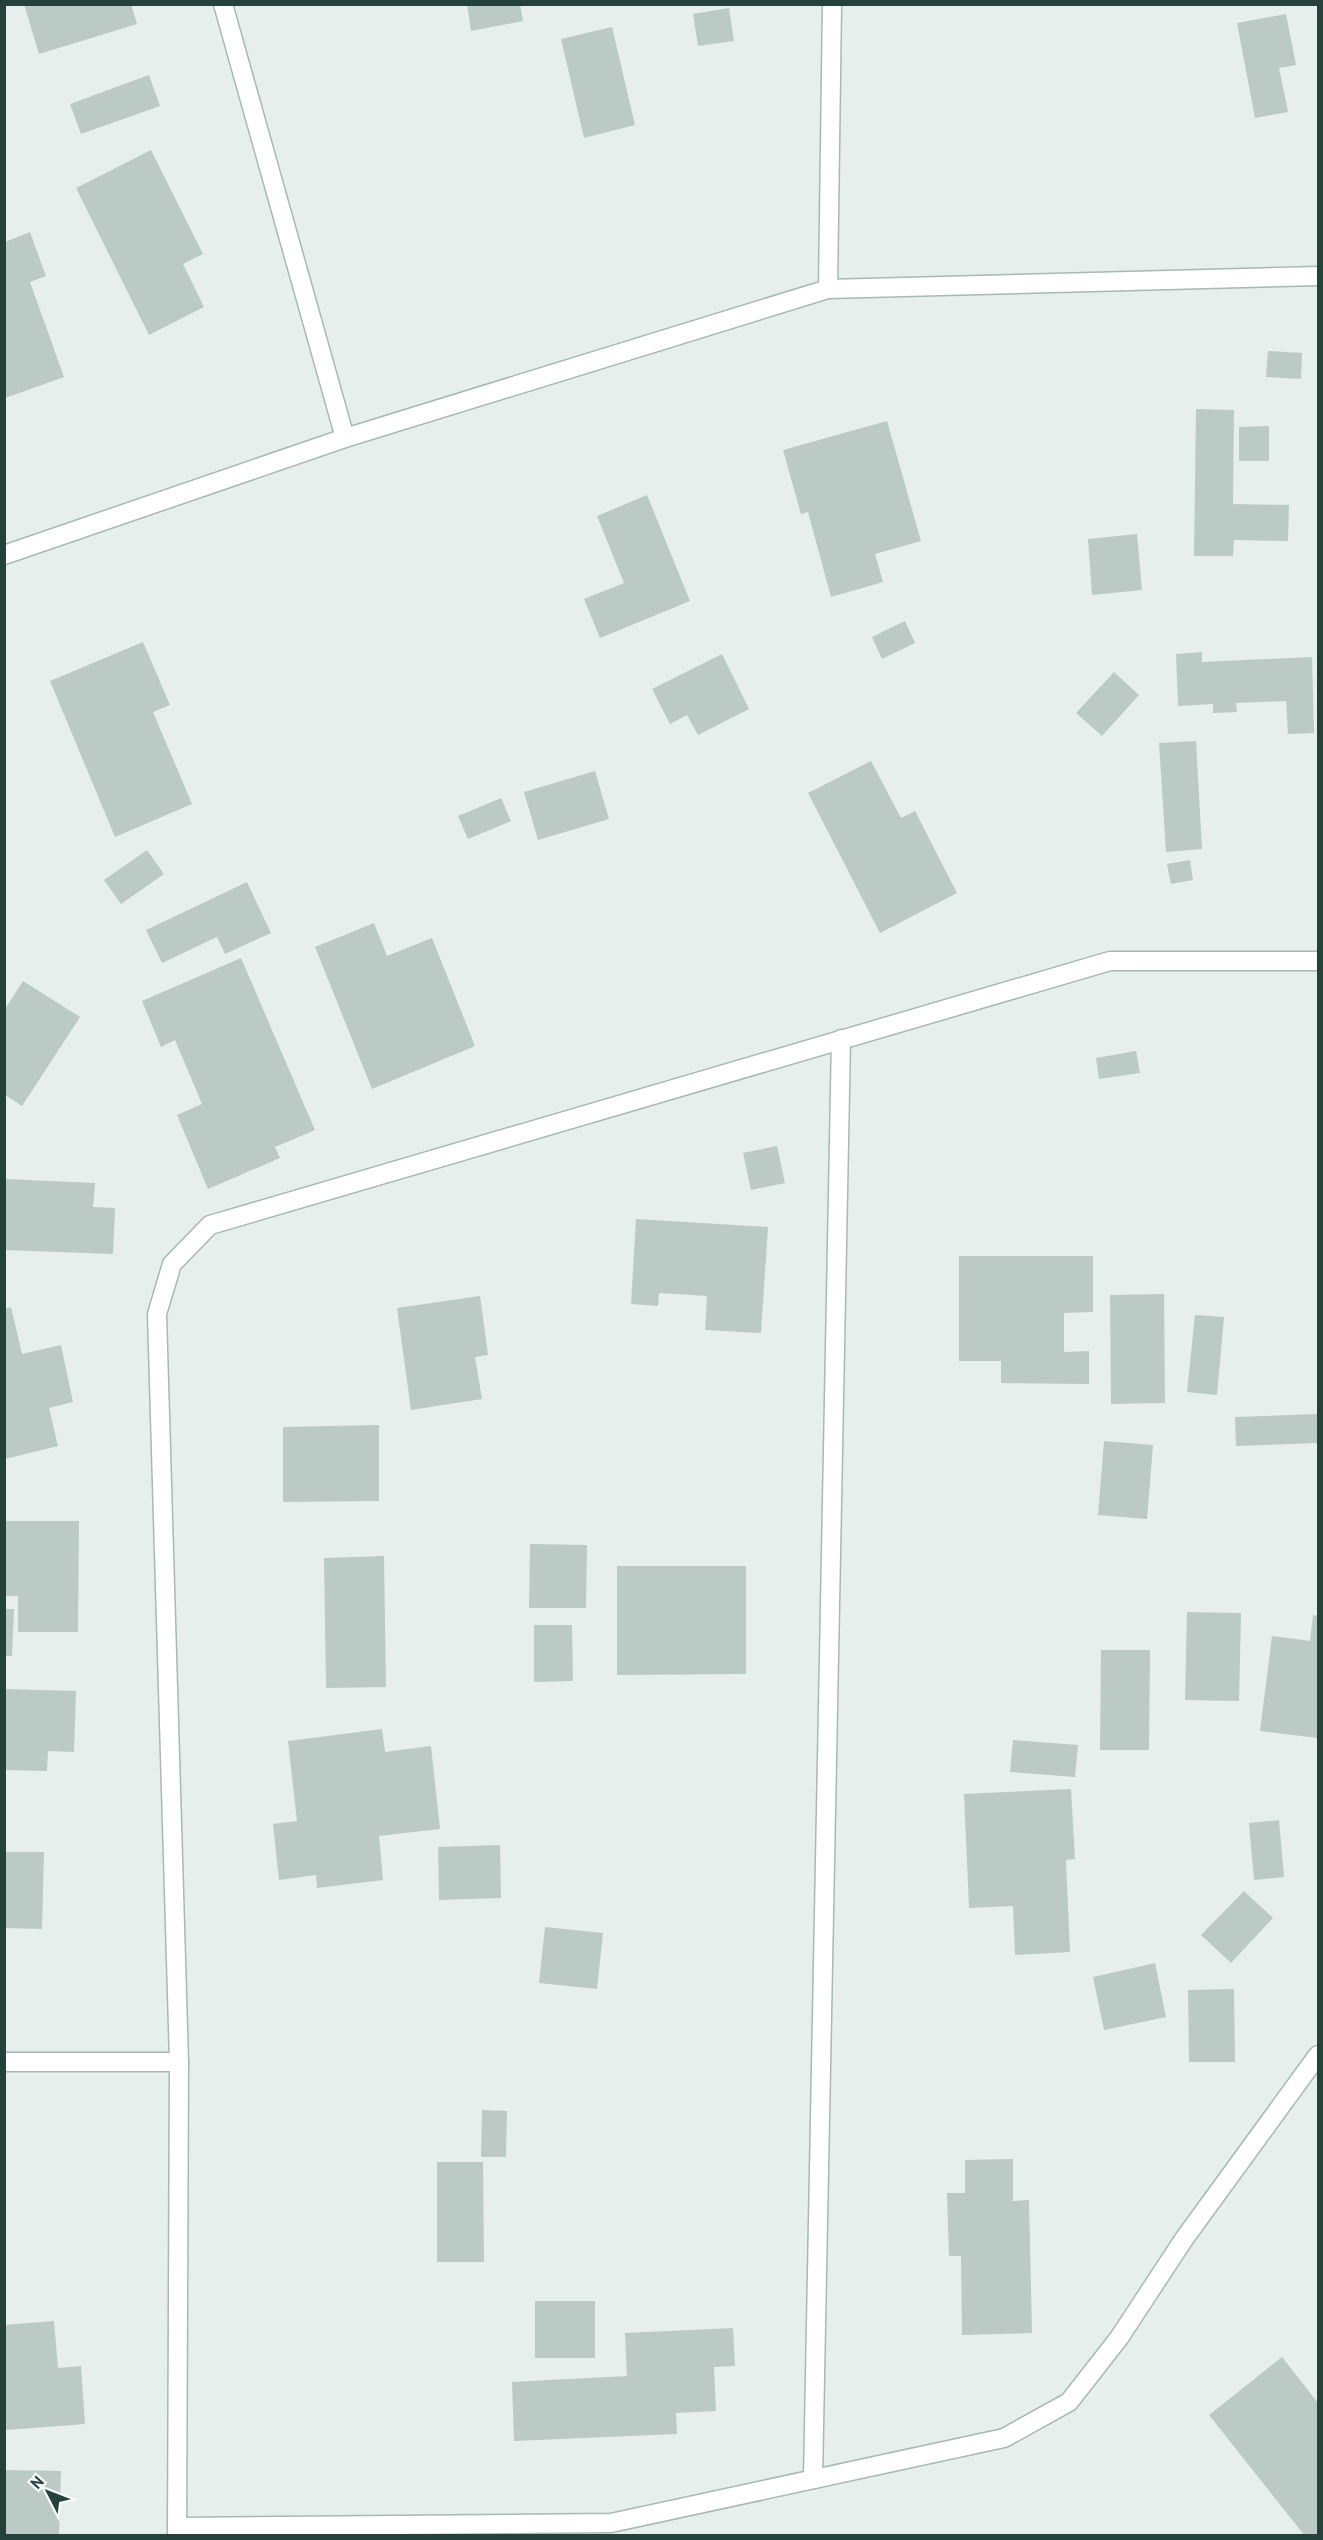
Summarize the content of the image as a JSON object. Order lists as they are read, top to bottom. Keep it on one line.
{"north":"top left"}
